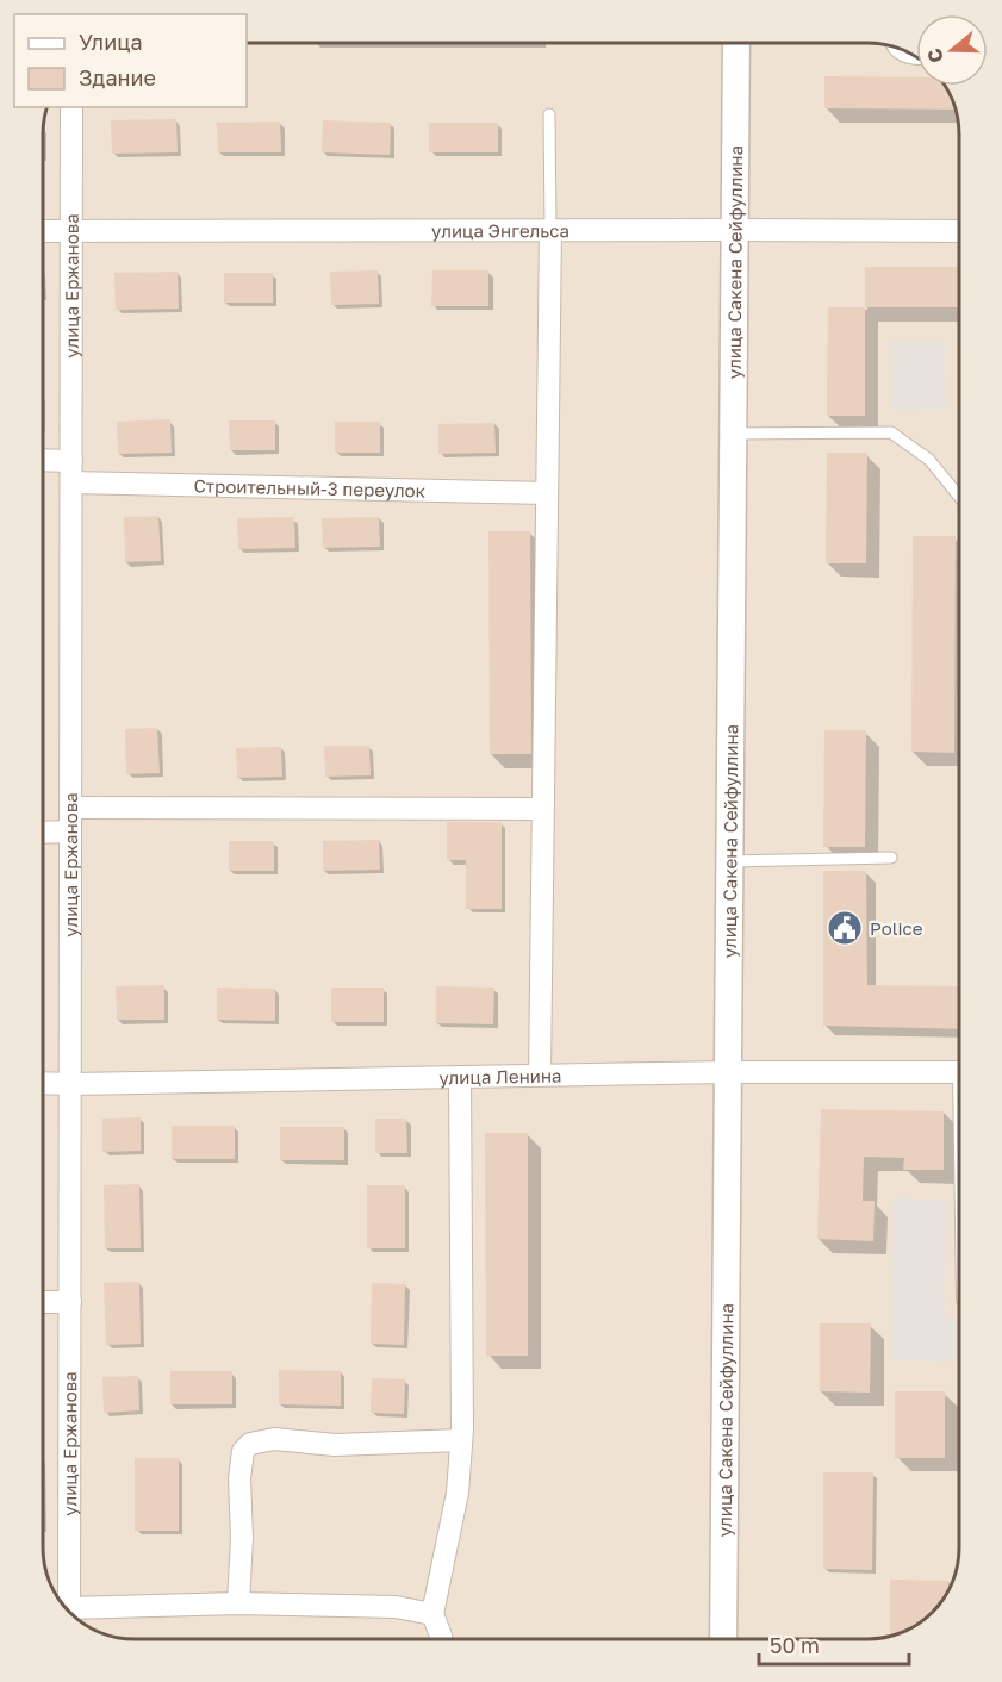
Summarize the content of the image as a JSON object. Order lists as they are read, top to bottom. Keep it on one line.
{"streets":{"street":["улица Энгельса","улица Сакена Сейфуллина","улица Ержанова","Строительный-3 переулок","улица Ленина"]},"crossings":[["улица Энгельса","улица Сакена Сейфуллина"],["улица Энгельса","улица Ержанова"],["улица Сакена Сейфуллина","улица Ленина"],["улица Ержанова","Строительный-3 переулок"],["улица Ержанова","улица Ленина"]],"places":{"public building":["Police"]},"legend":["Улица","Здание"],"scale_bar":"50 m","north":"left"}
